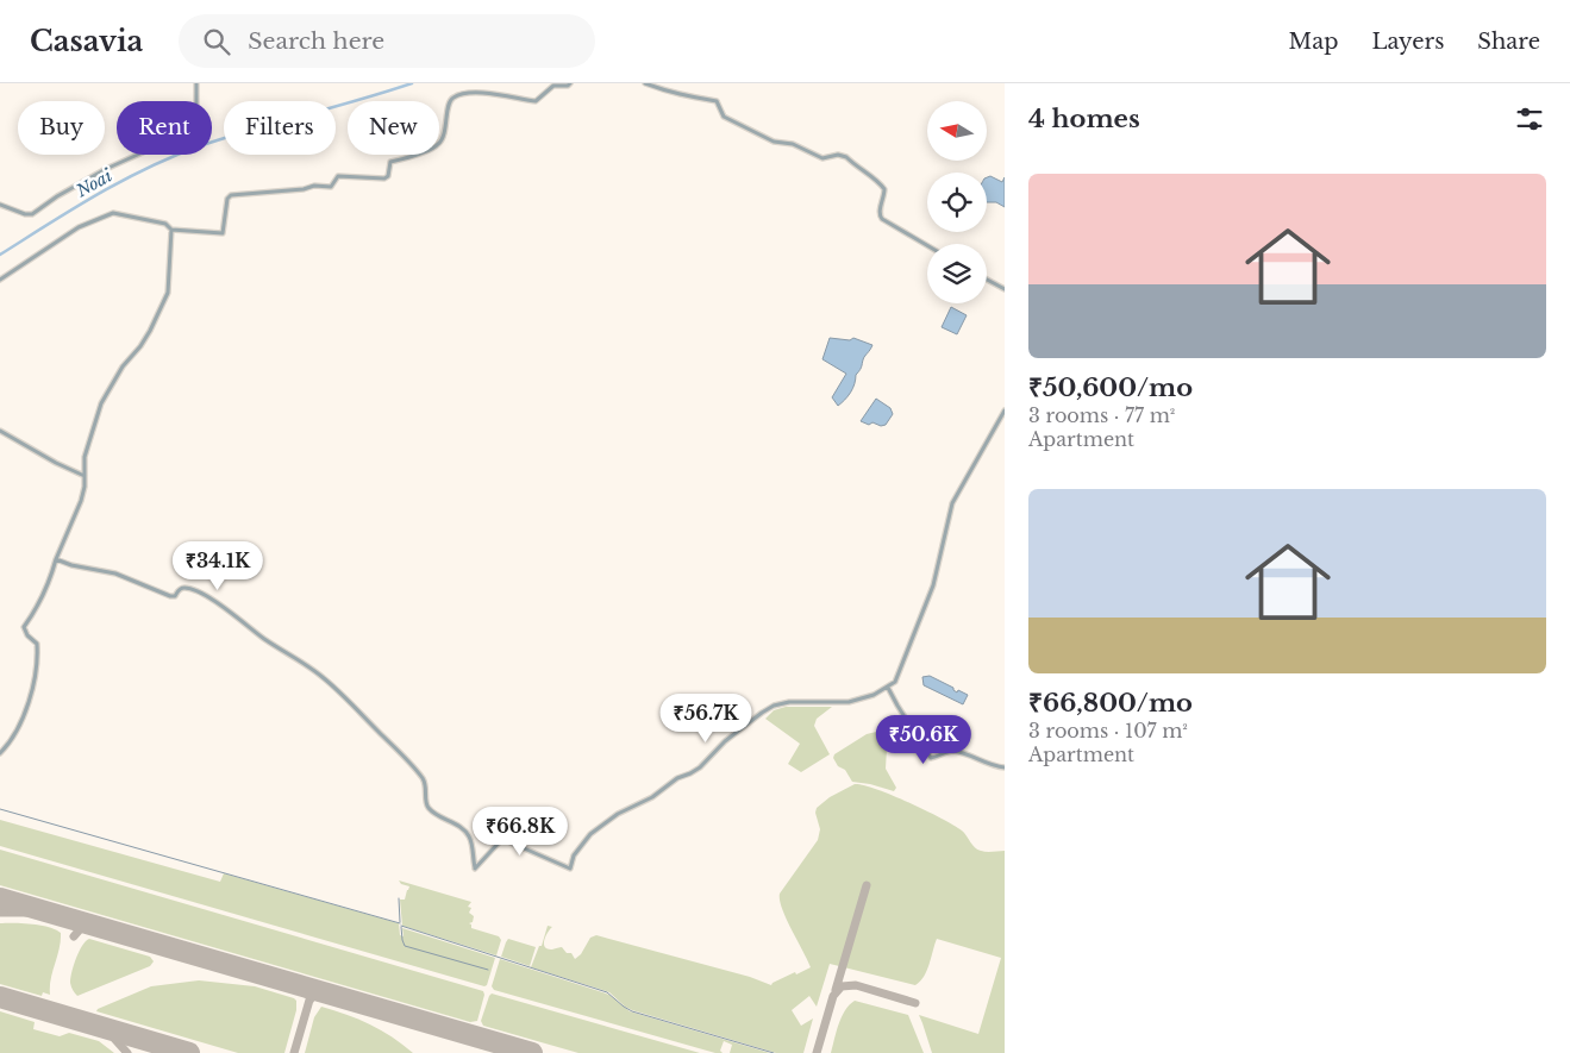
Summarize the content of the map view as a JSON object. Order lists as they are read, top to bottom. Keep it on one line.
{"water":["Noai"],"north":"left","page":{"header":"Casavia","search":"Search here","nav":["Map","Layers","Share"],"heading":"4 homes","chip":["Buy","Rent","Filters","New"],"list":[{"name":"₹50,600/mo","note":"3 rooms · 77 m² · Apartment"},{"name":"₹66,800/mo","note":"3 rooms · 107 m² · Apartment"}],"price":["₹34.1K","₹56.7K","₹50.6K","₹66.8K"]}}
